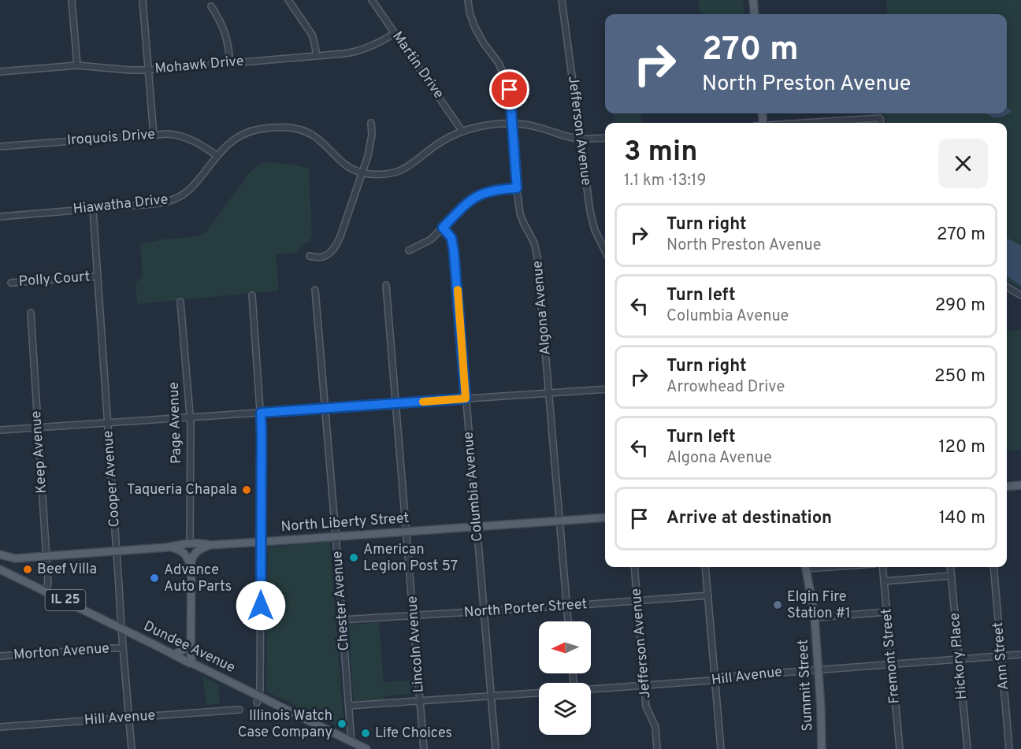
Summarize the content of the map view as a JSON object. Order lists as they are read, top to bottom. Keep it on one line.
{"streets":{"main road":["North Liberty Street","IL 25","Dundee Avenue","Summit Street"],"street":["Mohawk Drive","Martin Drive","Jefferson Avenue","Iroquois Drive","Hiawatha Drive","Polly Court","Algona Avenue","Page Avenue","Keep Avenue","Cooper Avenue","Columbia Avenue","Chester Avenue","North Porter Street","Lincoln Avenue","Morton Avenue","Fremont Street","Hickory Place","Ann Street","Hill Avenue"]},"crossings":[["Mohawk Drive","Martin Drive"],["Martin Drive","Hiawatha Drive"],["Jefferson Avenue","Hiawatha Drive"],["Jefferson Avenue","North Porter Street"],["Jefferson Avenue","Hill Avenue"],["Iroquois Drive","Hiawatha Drive"],["Hiawatha Drive","Algona Avenue"],["Hiawatha Drive","Cooper Avenue"],["Polly Court","Cooper Avenue"],["Algona Avenue","North Liberty Street"],["Algona Avenue","North Porter Street"],["Page Avenue","North Liberty Street"],["Keep Avenue","North Liberty Street"],["Keep Avenue","Dundee Avenue"],["Cooper Avenue","North Liberty Street"],["Cooper Avenue","Dundee Avenue"],["Cooper Avenue","Morton Avenue"],["Cooper Avenue","Hill Avenue"],["Columbia Avenue","North Liberty Street"],["Columbia Avenue","North Porter Street"],["North Liberty Street","Chester Avenue"],["North Liberty Street","Lincoln Avenue"],["Chester Avenue","North Porter Street"],["Chester Avenue","Dundee Avenue"],["North Porter Street","Lincoln Avenue"],["Fremont Street","Hill Avenue"],["Hickory Place","Hill Avenue"],["Ann Street","Hill Avenue"],["Hill Avenue","Summit Street"]],"places":["Taqueria Chapala","American Legion Post 57","Beef Villa","Advance Auto Parts","Elgin Fire Station #1","Illinois Watch Case Company","Life Choices"],"north":"left","page":{"turn":["270 m","North Preston Avenue"],"heading":["3 min","1.1 km · 13:19"],"list":[{"name":"Turn right","note":"North Preston Avenue","value":"270 m"},{"name":"Turn left","note":"Columbia Avenue","value":"290 m"},{"name":"Turn right","note":"Arrowhead Drive","value":"250 m"},{"name":"Turn left","note":"Algona Avenue","value":"120 m"},{"name":"Arrive at destination","value":"140 m"}]}}
